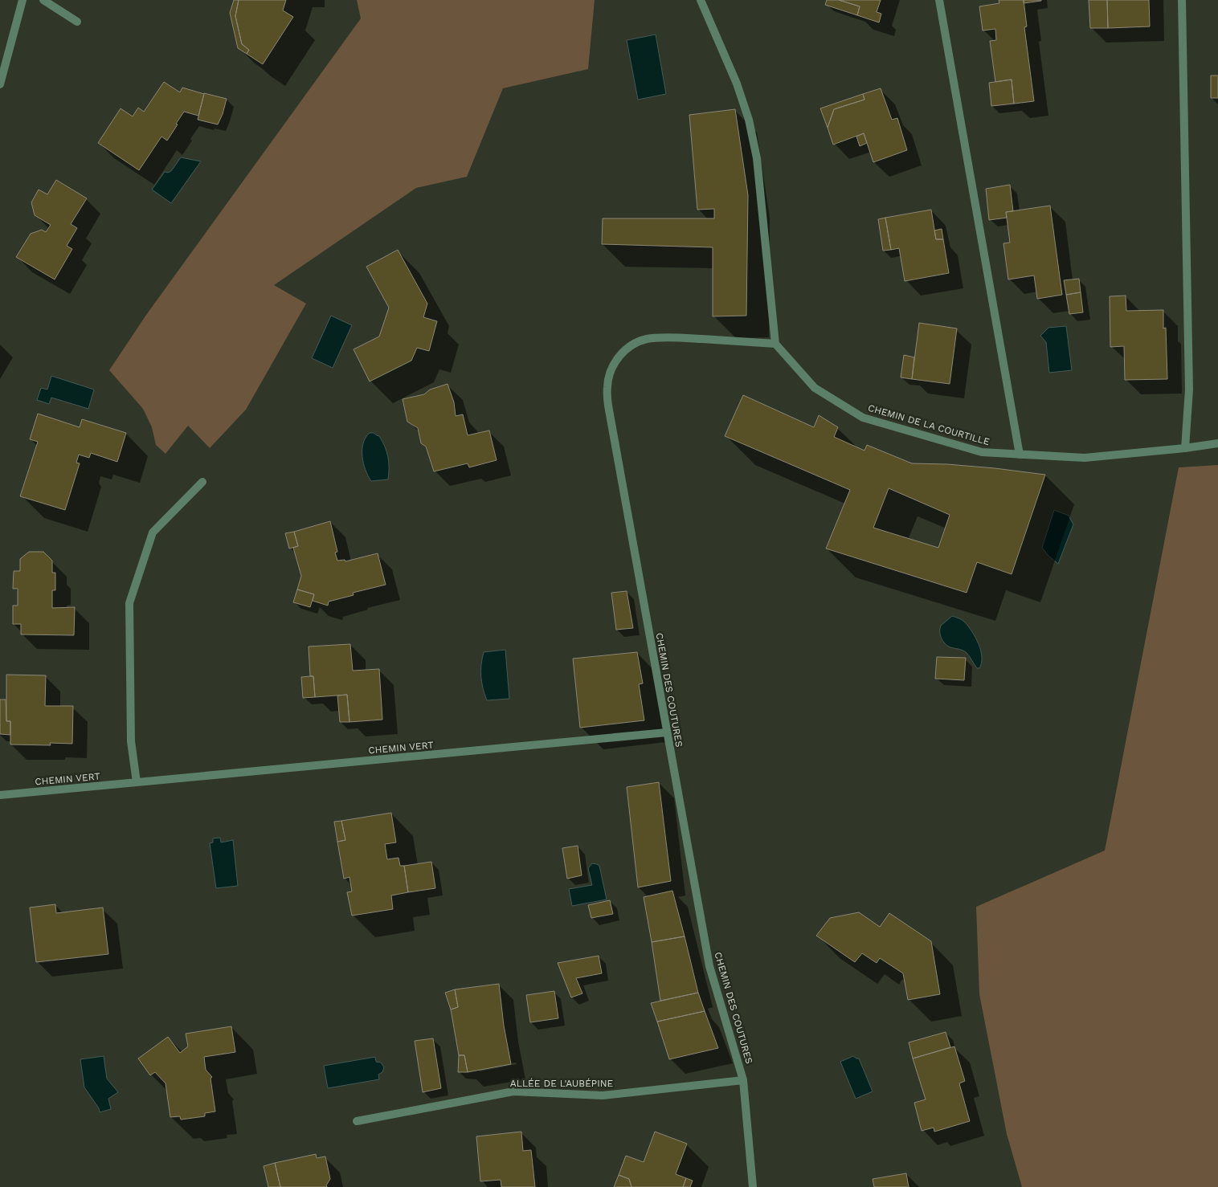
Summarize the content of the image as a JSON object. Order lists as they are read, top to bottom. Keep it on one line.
{"streets":{"street":["CHEMIN DE LA COURTILLE","CHEMIN DES COUTURES","CHEMIN VERT","ALLÉE DE L'AUBÉPINE"]},"crossings":[["CHEMIN DE LA COURTILLE","CHEMIN DES COUTURES"],["CHEMIN DES COUTURES","CHEMIN VERT"],["CHEMIN DES COUTURES","ALLÉE DE L'AUBÉPINE"]]}
